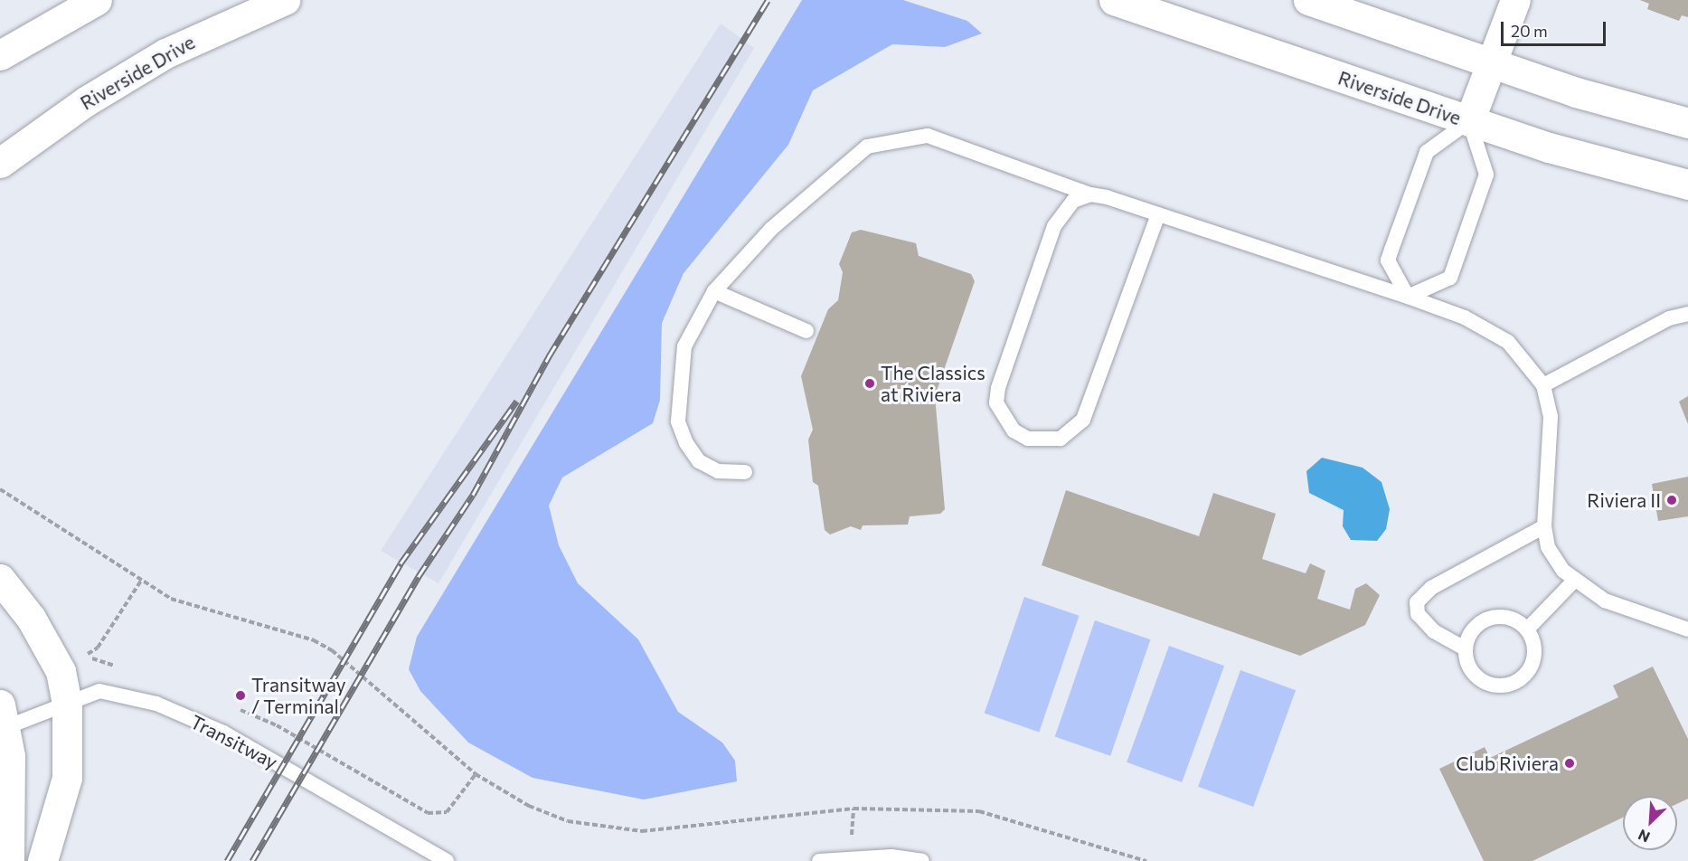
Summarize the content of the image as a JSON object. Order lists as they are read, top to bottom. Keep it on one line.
{"streets":{"main road":["Riverside Drive"],"lane":["Transitway"]},"places":["The Classics at Riviera","Riviera II","Transitway / Terminal","Club Riviera"],"scale_bar":"20 m","north":"bottom left"}
